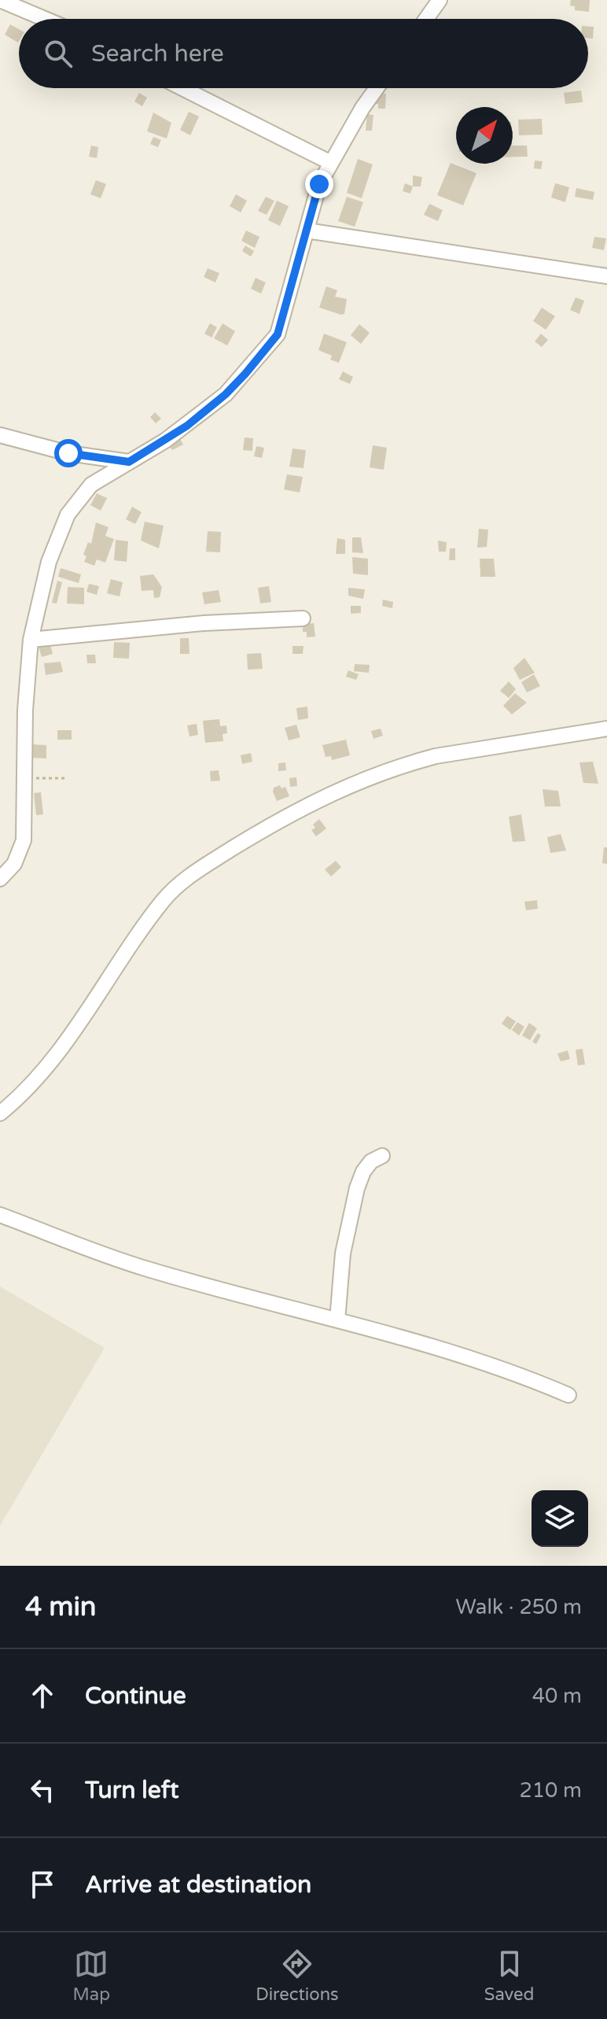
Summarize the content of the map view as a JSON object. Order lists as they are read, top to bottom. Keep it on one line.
{"north":"top right","page":{"search":"Search here","heading":["4 min","Walk · 250 m"],"list":[["Continue","40 m"],["Turn left","210 m"],"Arrive at destination"],"nav":["Map","Directions","Saved"]}}
